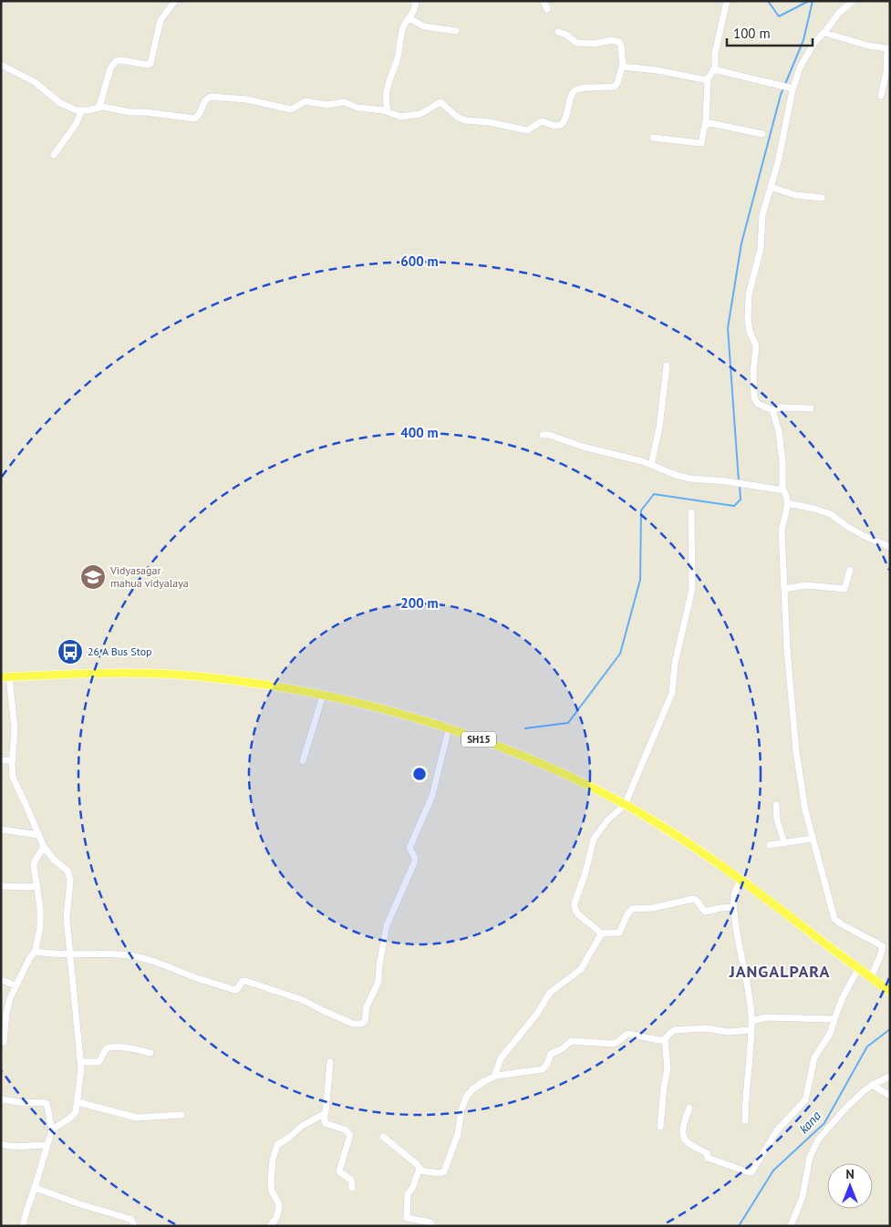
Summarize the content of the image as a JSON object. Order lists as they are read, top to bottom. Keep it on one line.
{"streets":{"main road":["SH15"]},"districts":["JANGALPARA"],"water":["kana"],"places":{"school or university":["Vidyasagar mahua vidyalaya"],"bus stop":["26 A Bus Stop"]},"scale_bar":"100 m","north":"top","rings":["600 m","400 m","200 m"]}
